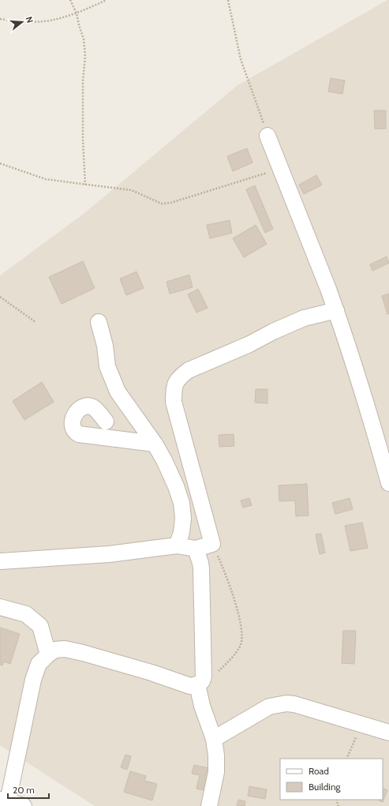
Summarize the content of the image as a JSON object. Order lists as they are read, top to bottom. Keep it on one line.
{"legend":["Road","Building"],"scale_bar":"20 m","north":"right"}
